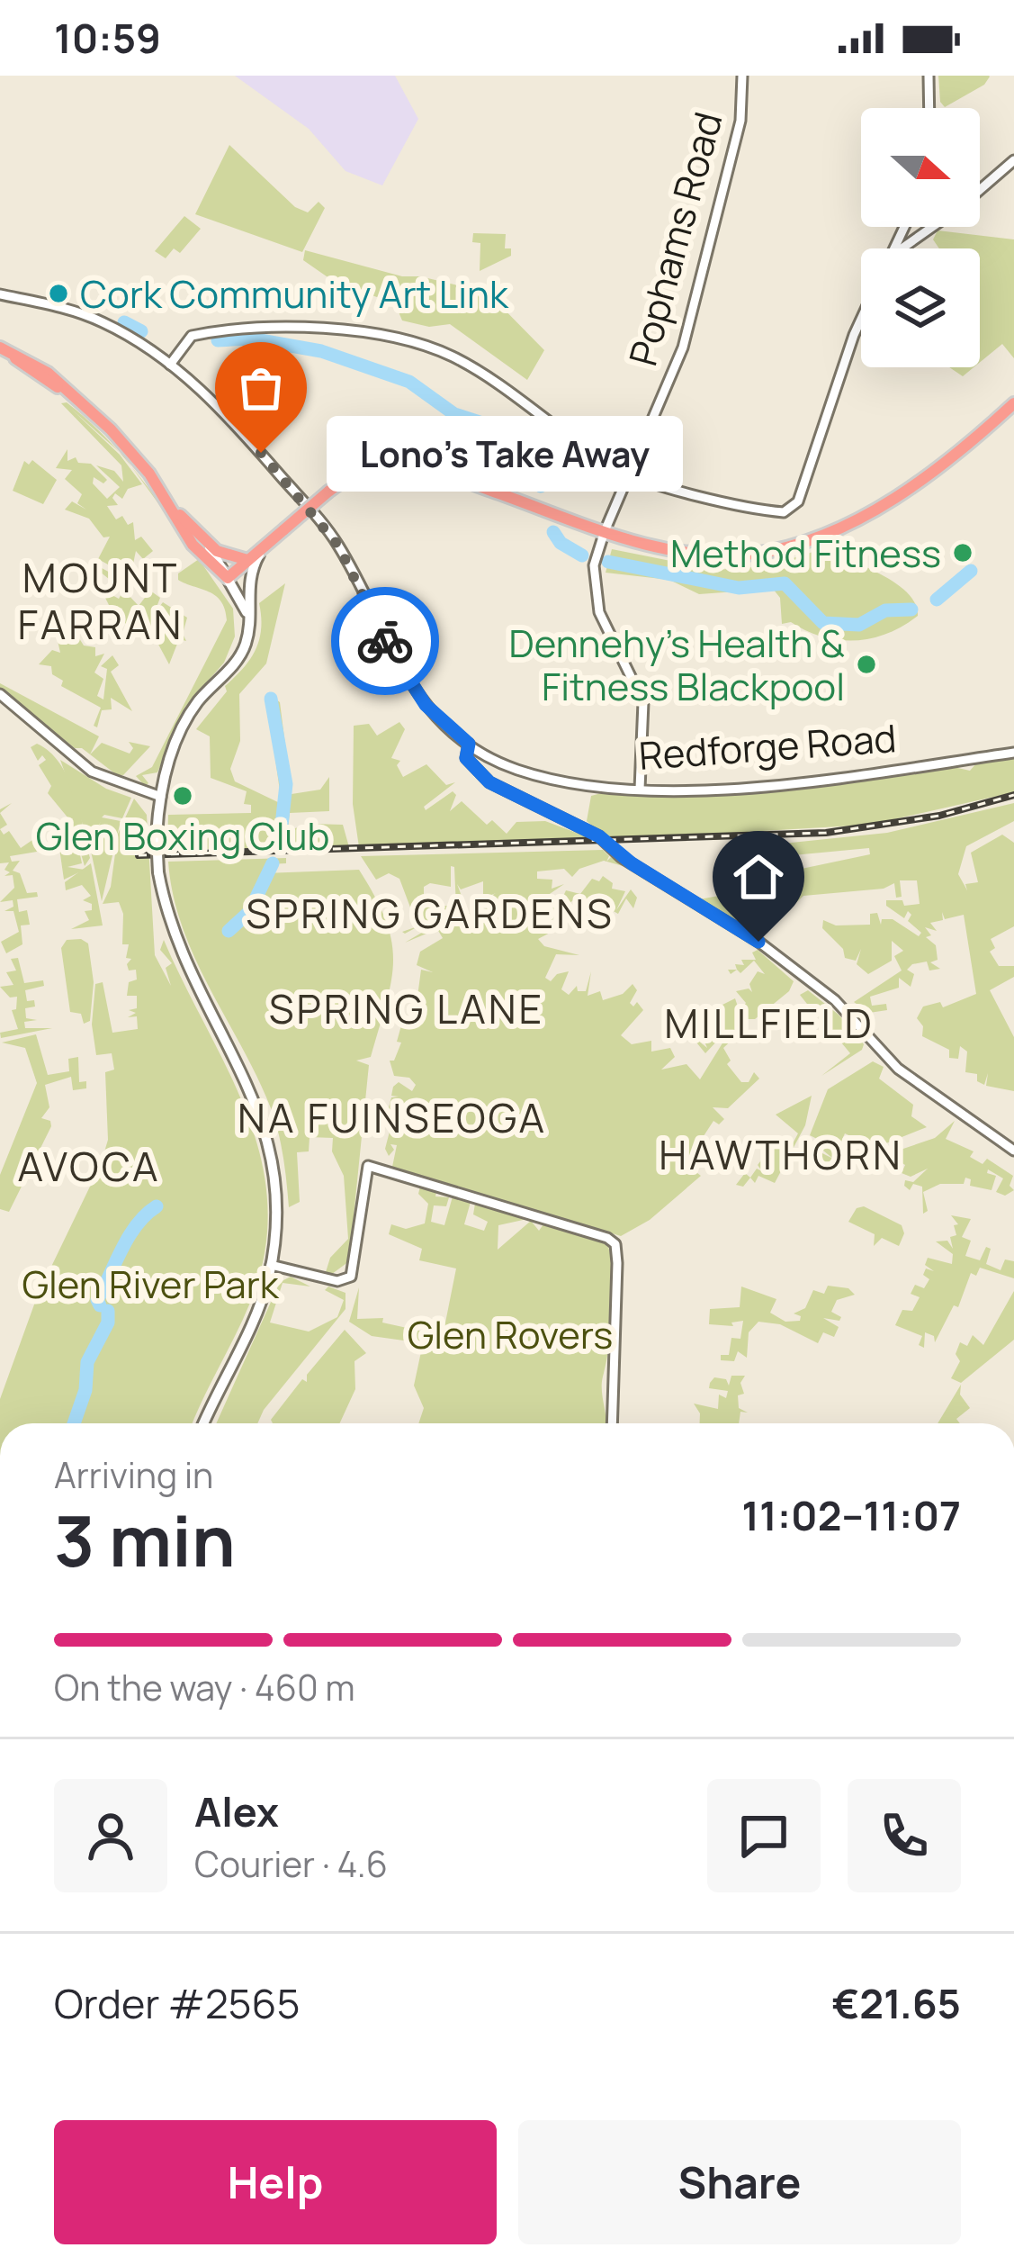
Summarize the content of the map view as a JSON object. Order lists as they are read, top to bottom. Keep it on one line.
{"streets":{"street":["Pophams Road","Redforge Road"]},"crossings":[["Pophams Road","Redforge Road"]],"districts":["MOUNT FARRAN","SPRING GARDENS","SPRING LANE","MILLFIELD","NA FUINSEOGA","HAWTHORN","AVOCA"],"parks":["Glen River Park","Glen Rovers"],"places":["Cork Community Art Link","Lono's Take Away","Method Fitness","Dennehy's Health & Fitness Blackpool","Glen Boxing Club"],"north":"right","page":{"status":"10:59","bubble":"Lono's Take Away","heading":["3 min","Arriving in","11:02–11:07"],"panel":["Alex","Courier · 4.6","Order #2565","€21.65"],"bar":"On the way · 460 m","buttons":["Help","Share"]}}
